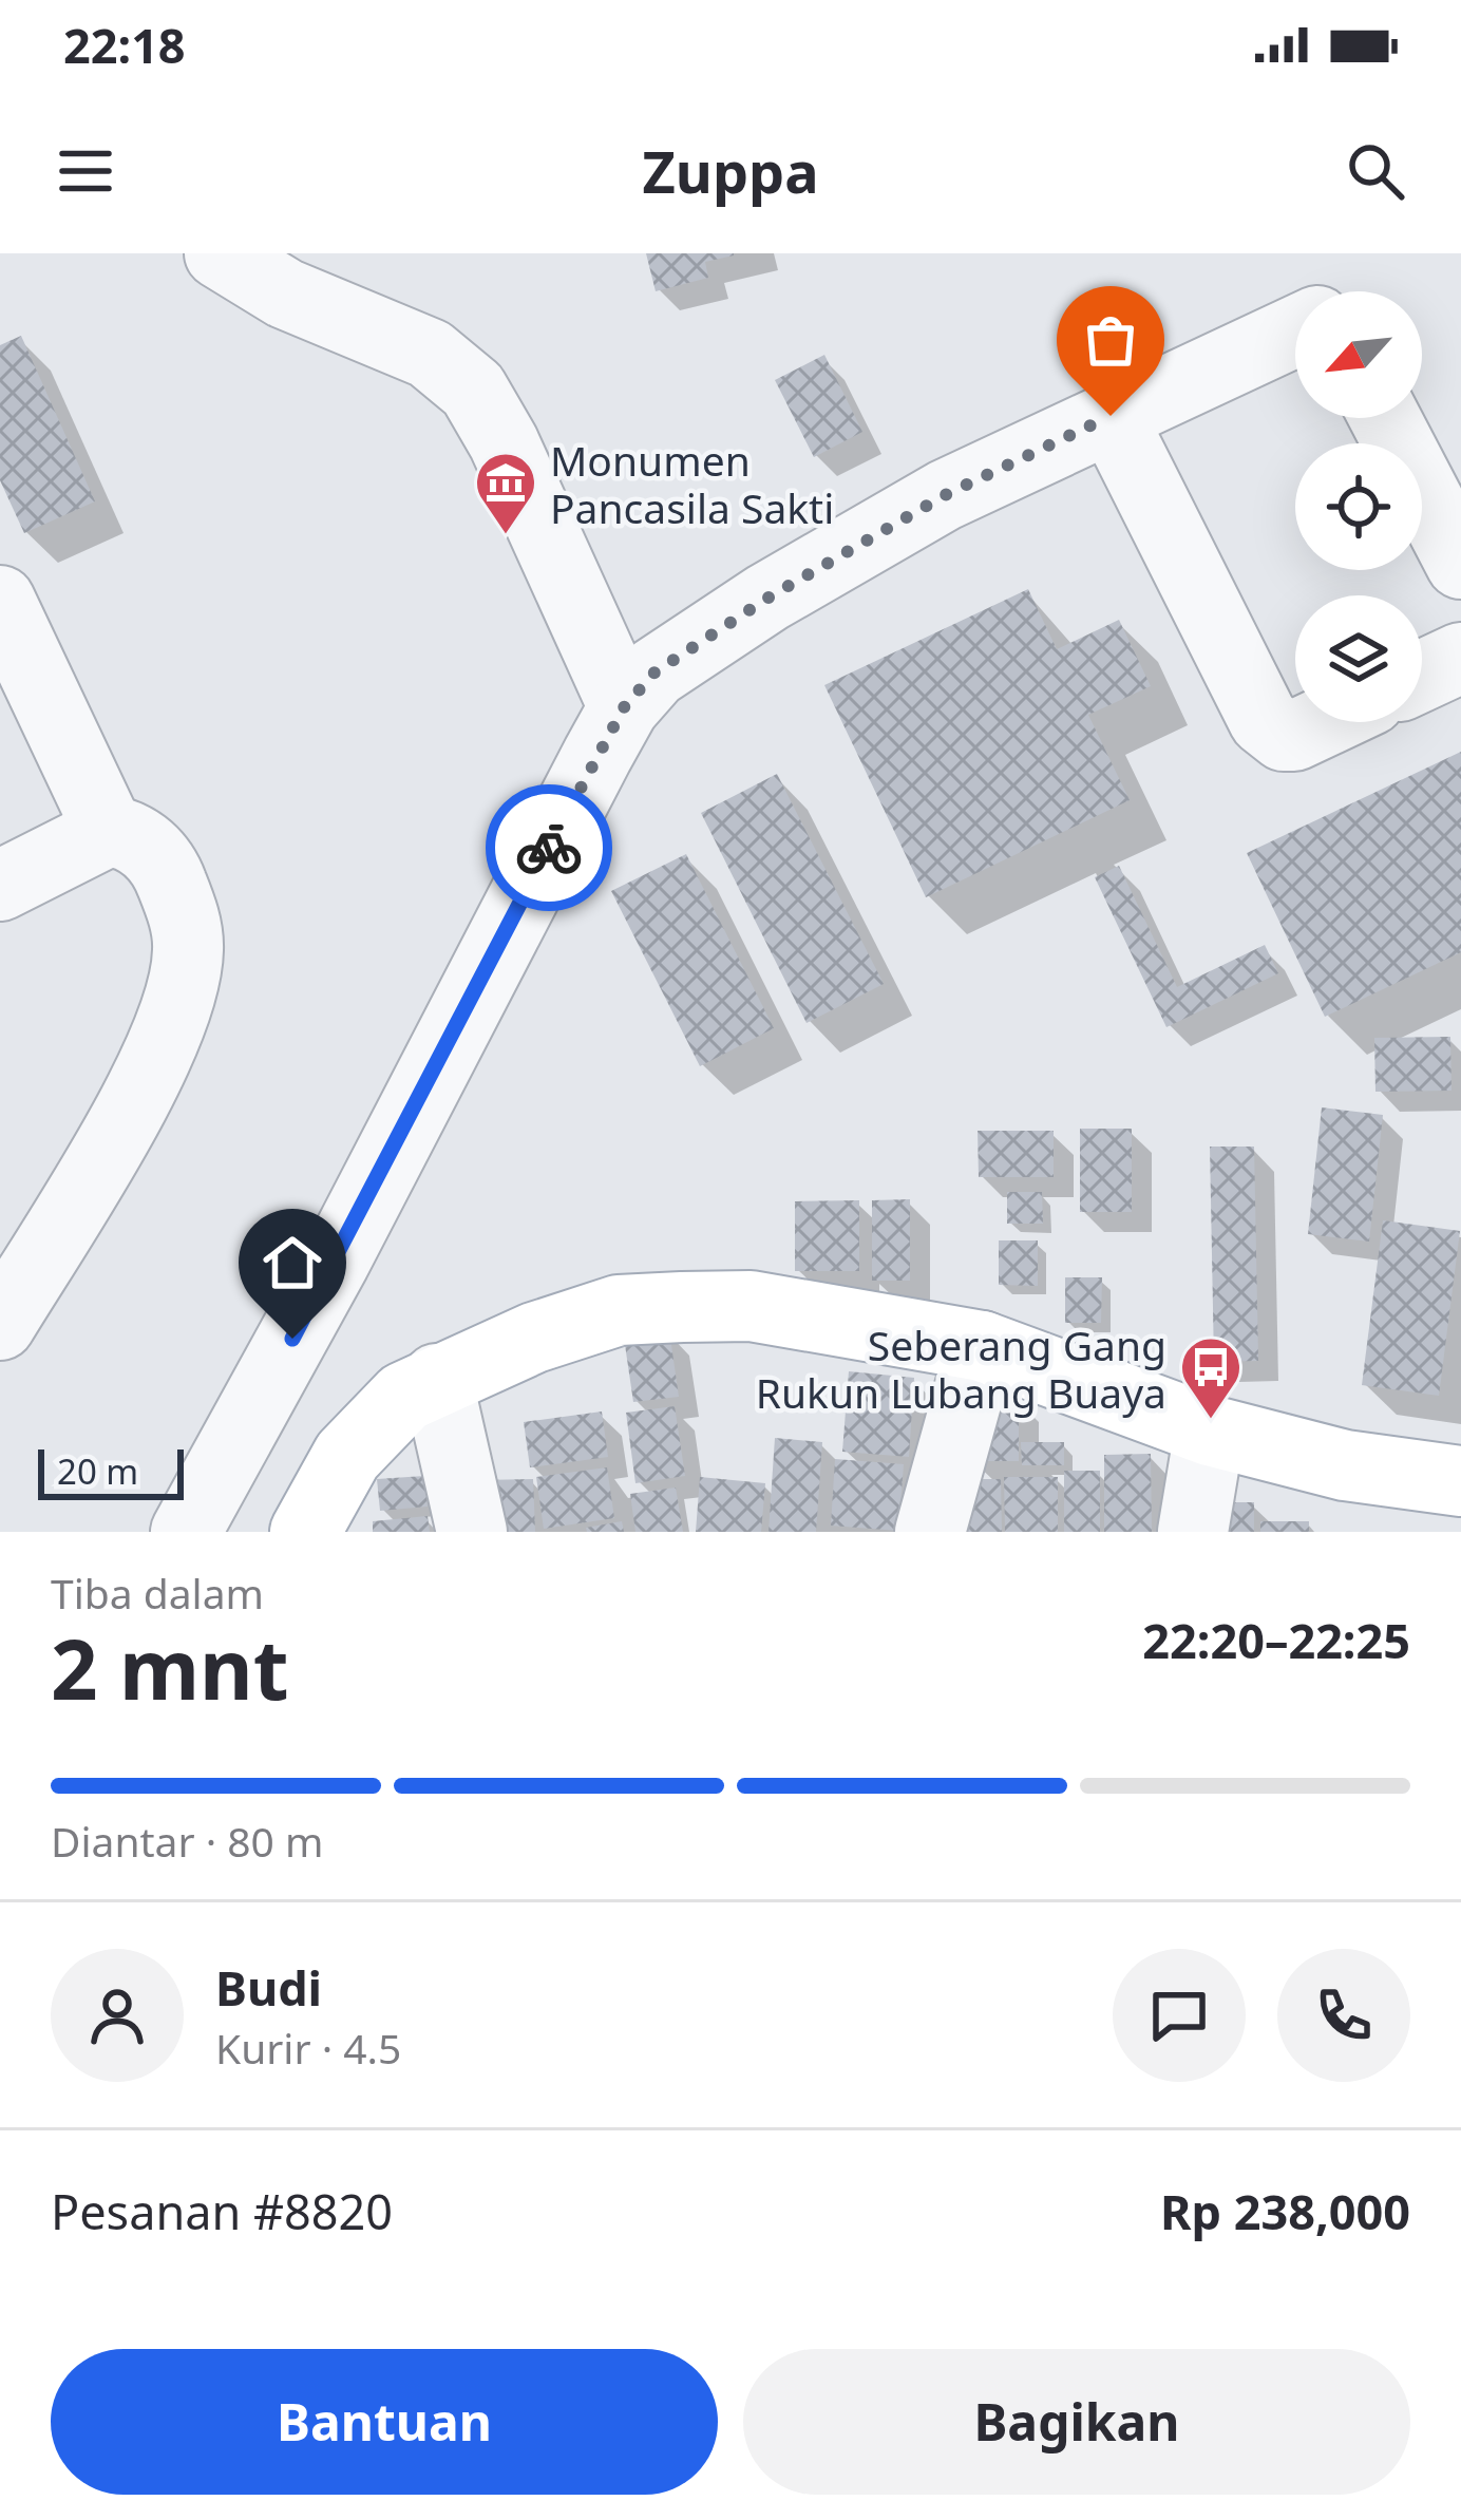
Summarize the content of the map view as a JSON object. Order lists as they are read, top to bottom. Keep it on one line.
{"places":{"museum":["Monumen Pancasila Sakti"],"bus stop":["Seberang Gang Rukun Lubang Buaya"]},"scale_bar":"20 m","north":"bottom left","page":{"status":"22:18","header":"Zuppa","scale":"20 m","heading":["2 mnt","Tiba dalam","22:20–22:25"],"panel":["Budi","Kurir · 4.5","Pesanan #8820","Rp 238,000"],"bar":"Diantar · 80 m","buttons":["Bantuan","Bagikan"]}}
